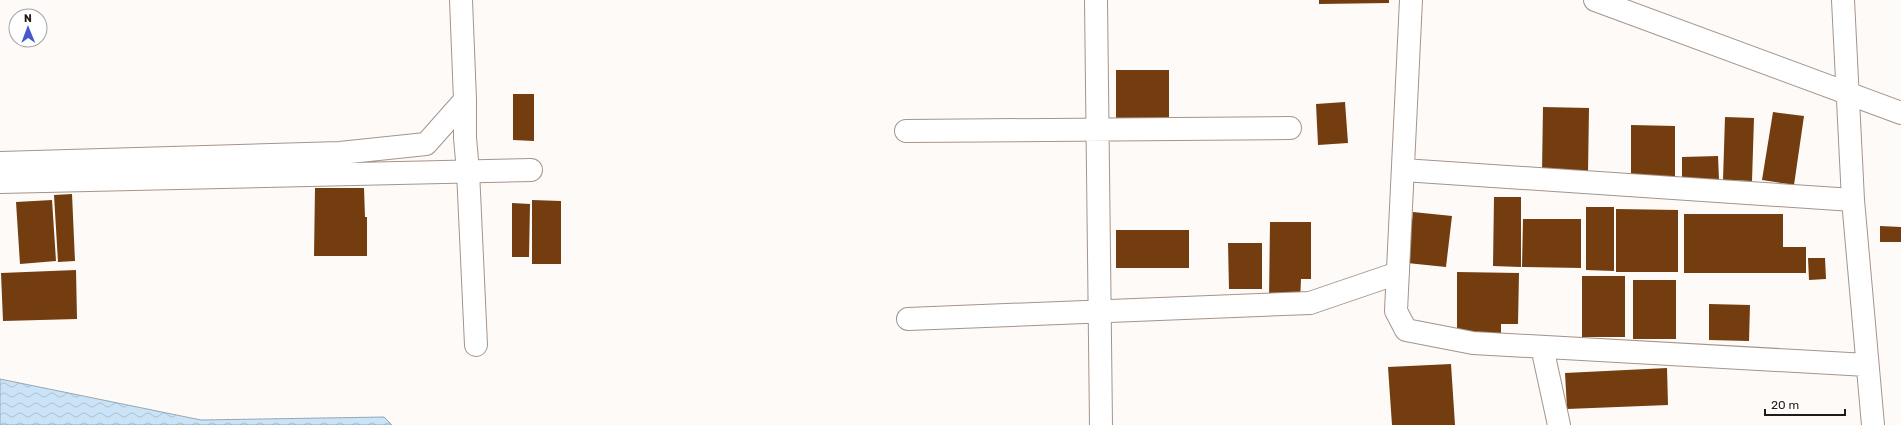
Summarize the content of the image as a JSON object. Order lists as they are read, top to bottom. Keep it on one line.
{"scale_bar":"20 m","north":"top"}
